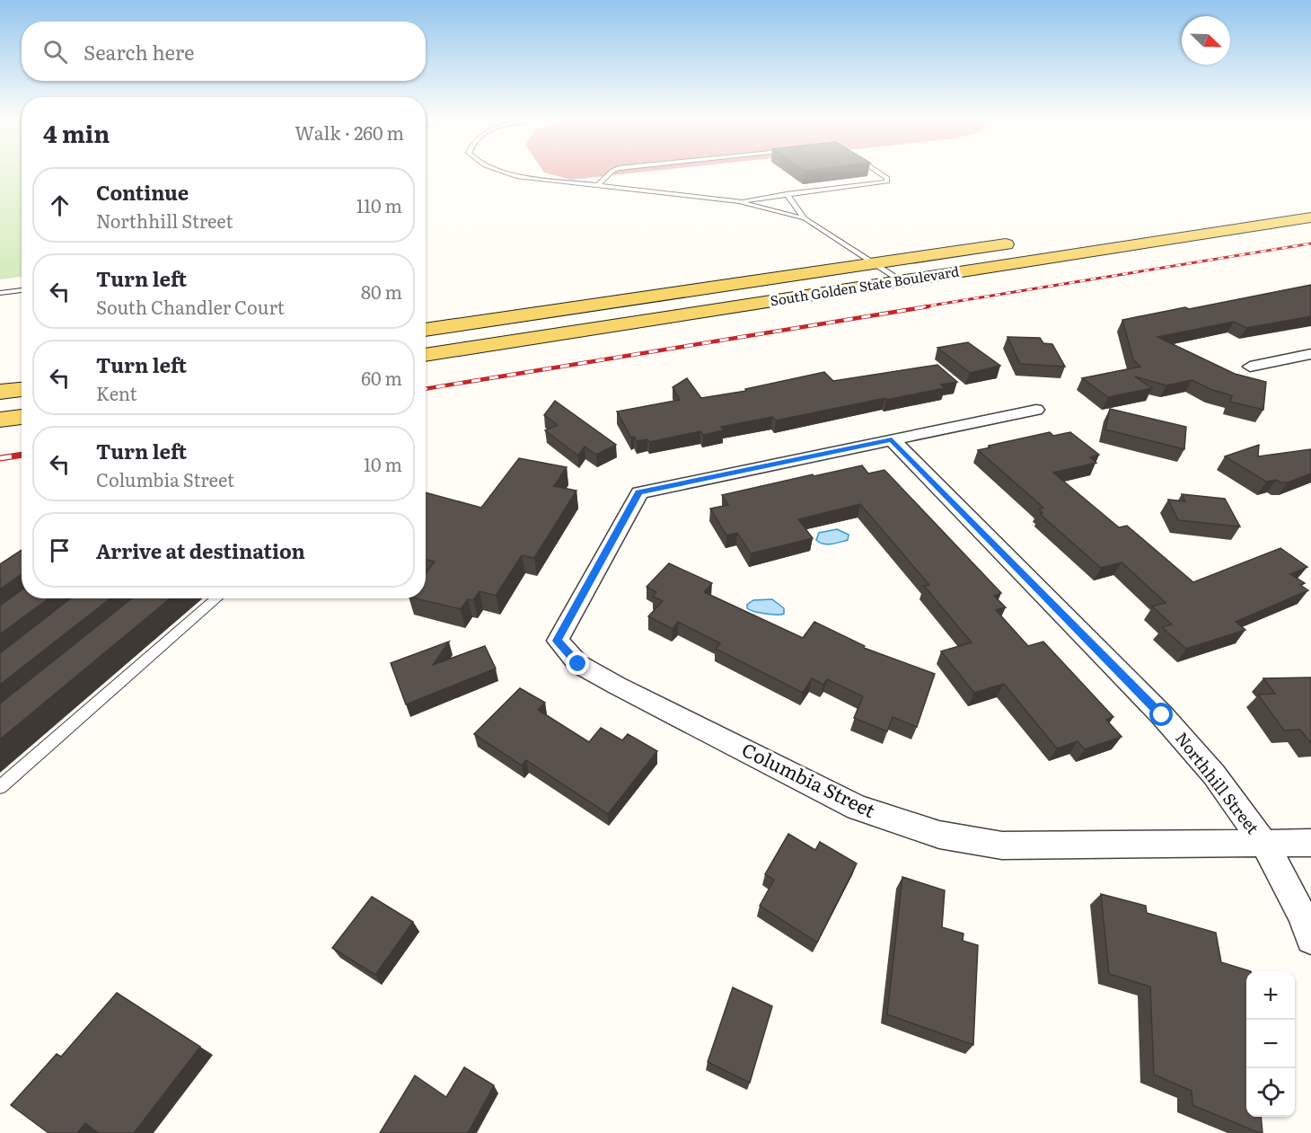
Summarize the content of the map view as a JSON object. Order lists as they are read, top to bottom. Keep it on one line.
{"streets":{"main road":["South Golden State Boulevard"],"street":["Columbia Street","Northhill Street"]},"crossings":[["Columbia Street","Northhill Street"]],"north":"bottom right","page":{"search":"Search here","heading":["4 min","Walk · 260 m"],"list":[["Continue","Northhill Street","110 m"],["Turn left","South Chandler Court","80 m"],["Turn left","Kent","60 m"],["Turn left","Columbia Street","10 m"],"Arrive at destination"],"map_buttons":["+","−"]}}
